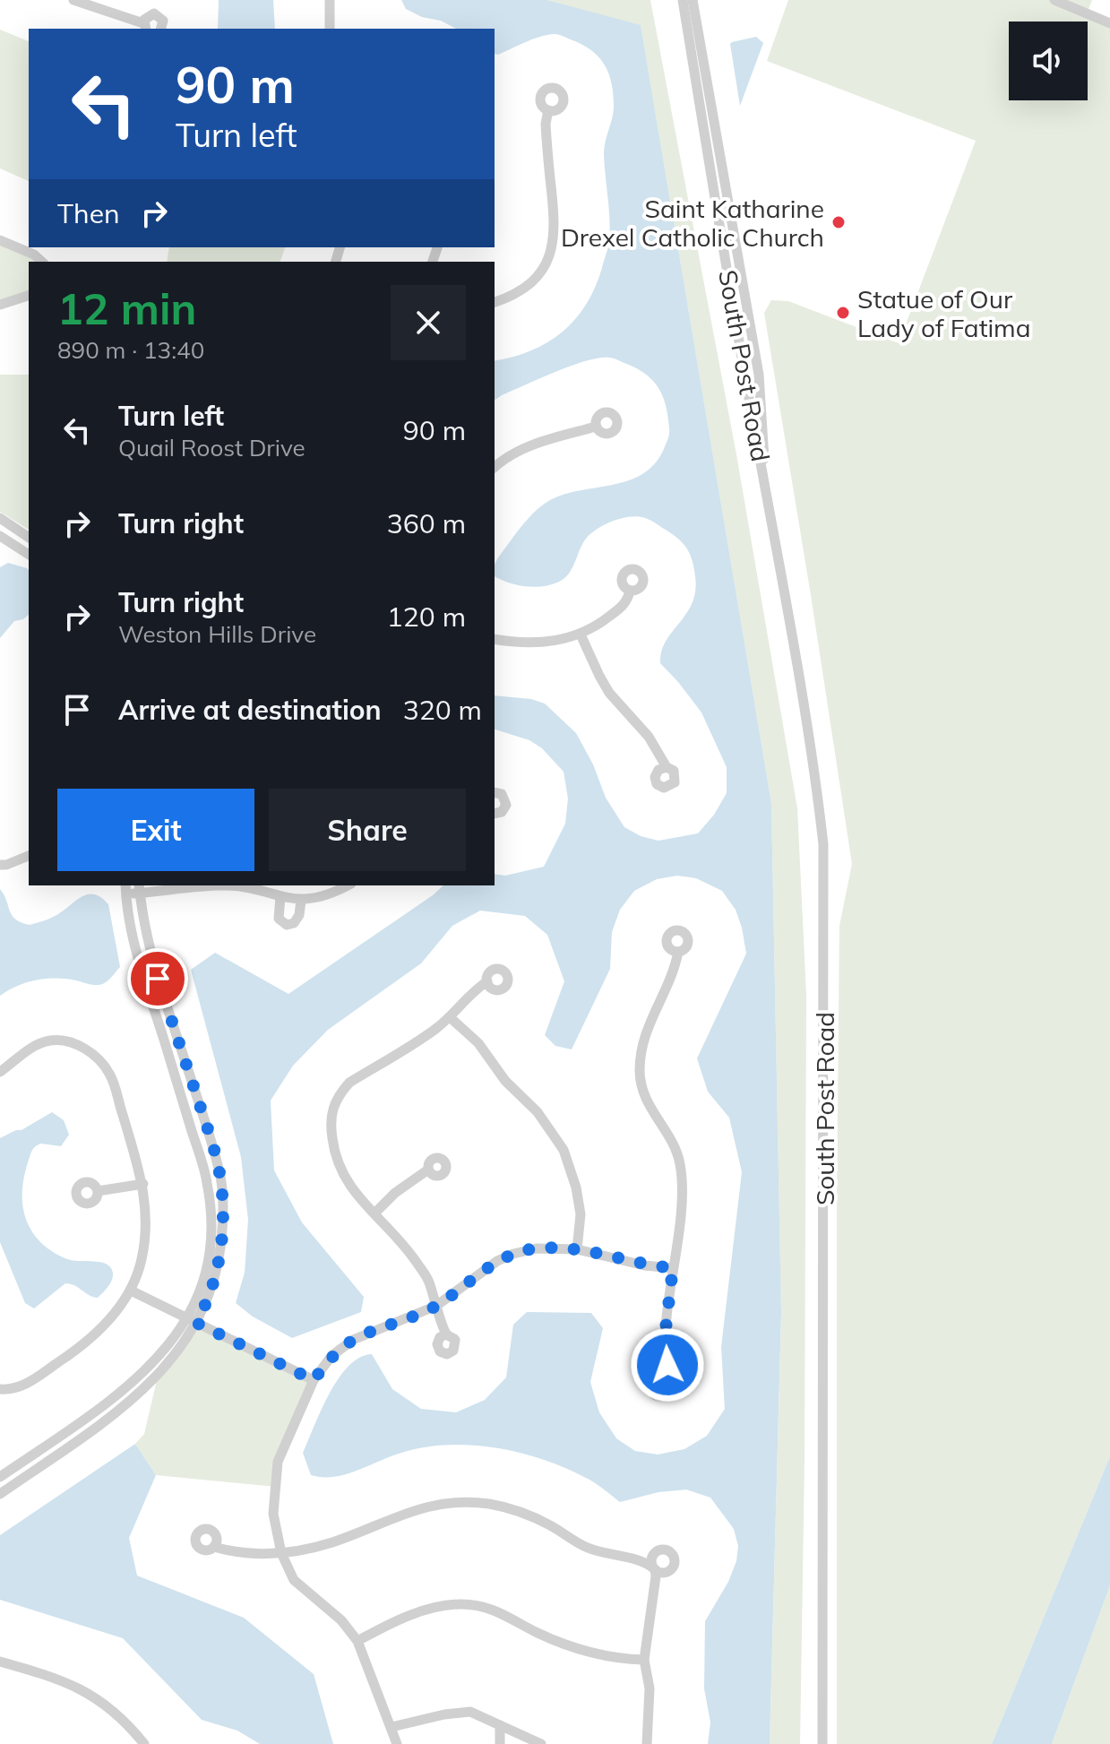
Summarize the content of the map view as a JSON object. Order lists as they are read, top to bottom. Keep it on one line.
{"streets":{"street":["South Post Road"]},"places":["Saint Katharine Drexel Catholic Church","Statue of Our Lady of Fatima"],"page":{"turn":["90 m","Turn left"],"then":"Then","heading":["12 min","890 m · 13:40"],"list":[{"name":"Turn left","note":"Quail Roost Drive","value":"90 m"},{"name":"Turn right","value":"360 m"},{"name":"Turn right","note":"Weston Hills Drive","value":"120 m"},{"name":"Arrive at destination","value":"320 m"}],"buttons":["Exit","Share"]}}
